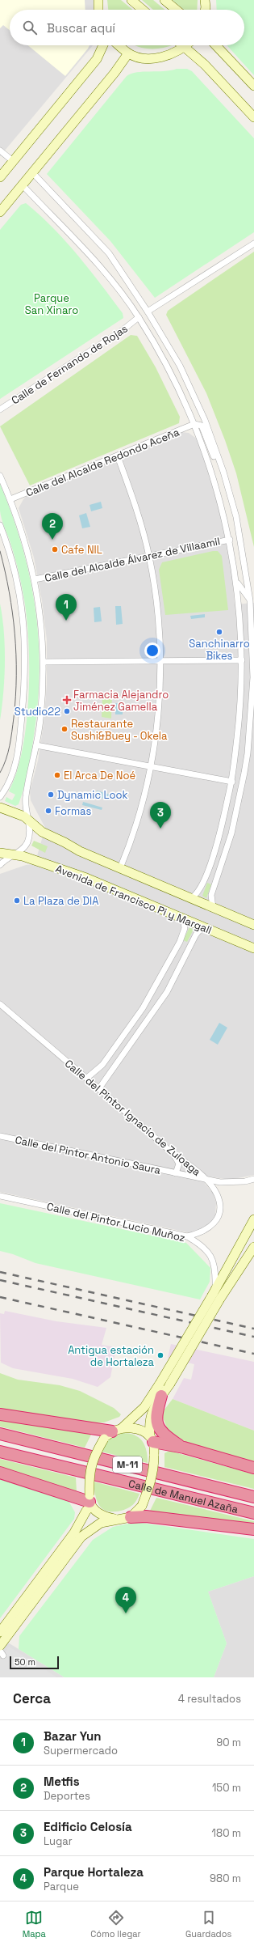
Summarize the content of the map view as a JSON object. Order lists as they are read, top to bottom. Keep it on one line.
{"streets":{"highway":["M-11","Calle de Manuel Azaña"],"street":["Calle de Fernando de Rojas","Calle del Alcalde Redondo Aceña","Calle del Alcalde Álvarez de Villaamil","Avenida de Francisco Pi y Margall","Calle del Pintor Ignacio de Zuloaga","Calle del Pintor Antonio Saura","Calle del Pintor Lucio Muñoz"]},"crossings":[["Calle del Pintor Ignacio de Zuloaga","Calle del Pintor Antonio Saura"],["Calle del Pintor Ignacio de Zuloaga","Calle del Pintor Lucio Muñoz"]],"parks":["Parque San Xinaro"],"places":{"other":["Cafe NIL","Sanchinarro Bikes","Studio22","Restaurante Sushi&Buey - Okela","El Arca De Noé","Dynamic Look","Formas","La Plaza de DIA","Antigua estación de Hortaleza"],"health":["Farmacia Alejandro Jiménez Gamella"]},"scale_bar":"50 m","page":{"search":"Buscar aquí","pins":["2","1","3","4"],"scale":"50 m","heading":["Cerca","4 resultados"],"list":[{"mark":"1","name":"Bazar Yun","note":"Supermercado","value":"90 m"},{"mark":"2","name":"Metfis","note":"Deportes","value":"150 m"},{"mark":"3","name":"Edificio Celosía","note":"Lugar","value":"180 m"},{"mark":"4","name":"Parque Hortaleza","note":"Parque","value":"980 m"}],"nav":["Mapa","Cómo llegar","Guardados"]}}
